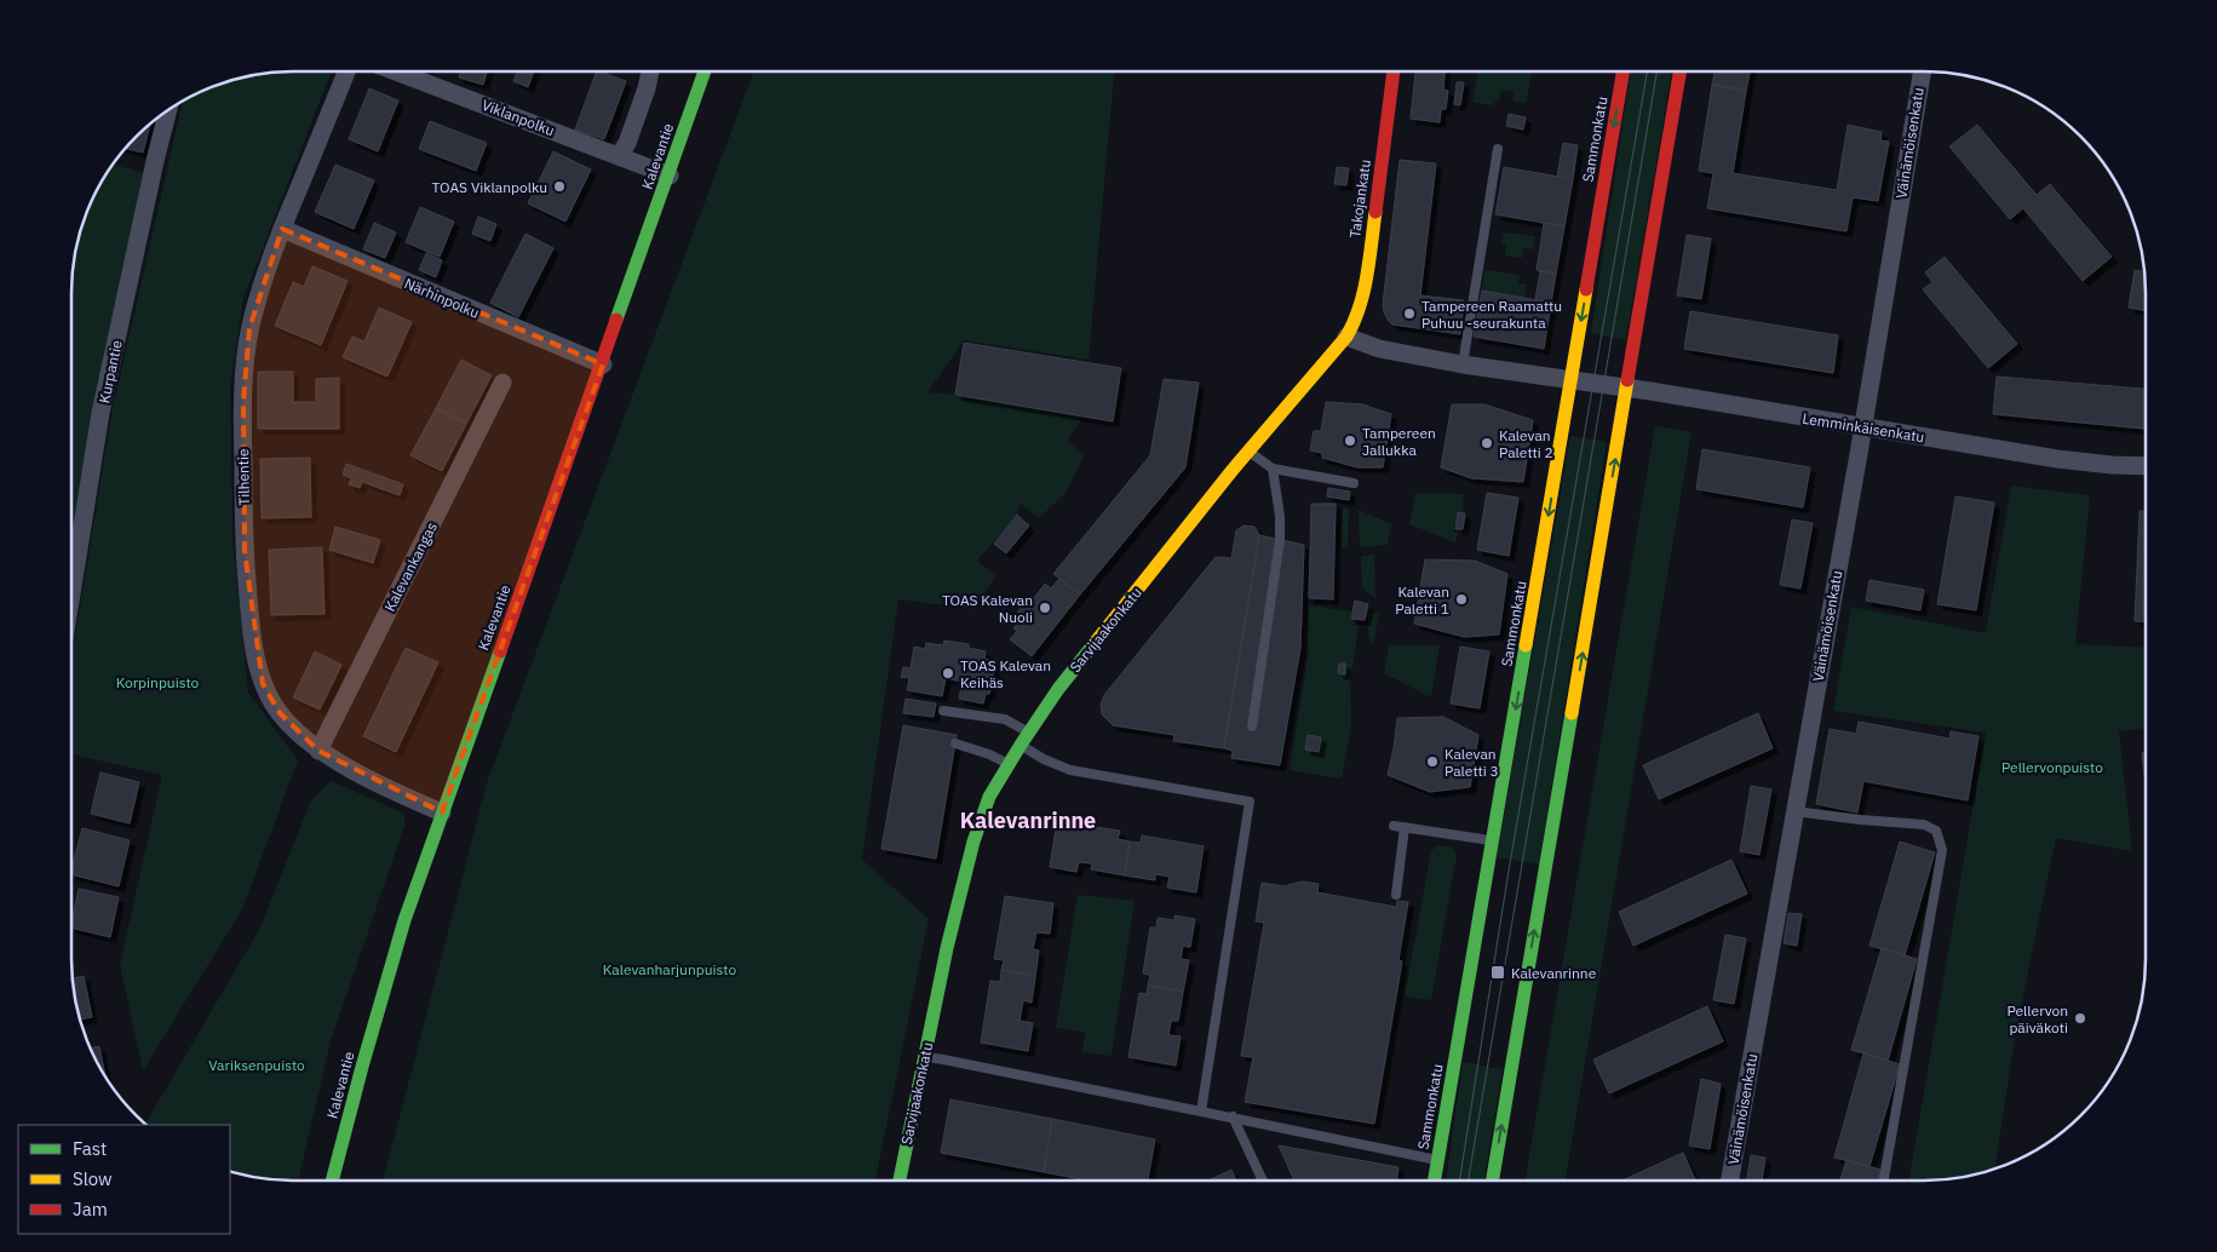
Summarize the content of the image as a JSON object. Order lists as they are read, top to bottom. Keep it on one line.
{"streets":{"main road":["Sammonkatu","Kalevantie","Takojankatu","Sarvijaakonkatu"],"street":["Viklanpolku","Väinämöisenkatu","Närhinpolku","Kurpantie","Lemminkäisenkatu","Tilhentie","Kalevankangas"]},"crossings":[["Viklanpolku","Kalevantie"],["Sammonkatu","Lemminkäisenkatu"],["Väinämöisenkatu","Lemminkäisenkatu"],["Kalevantie","Närhinpolku"],["Kalevantie","Tilhentie"],["Takojankatu","Sarvijaakonkatu"],["Närhinpolku","Tilhentie"],["Tilhentie","Kalevankangas"]],"districts":["Kalevanrinne"],"parks":["Korpinpuisto","Pellervonpuisto","Kalevanharjunpuisto","Variksenpuisto"],"places":{"other":["TOAS Viklanpolku","Tampereen Raamattu Puhuu -seurakunta","Tampereen Jallukka","Kalevan Paletti 2","Kalevan Paletti 1","TOAS Kalevan Nuoli","TOAS Kalevan Keihäs","Kalevan Paletti 3","Pellervon päiväkoti"],"transit":["Kalevanrinne"]},"legend":["Fast","Slow","Jam"]}
